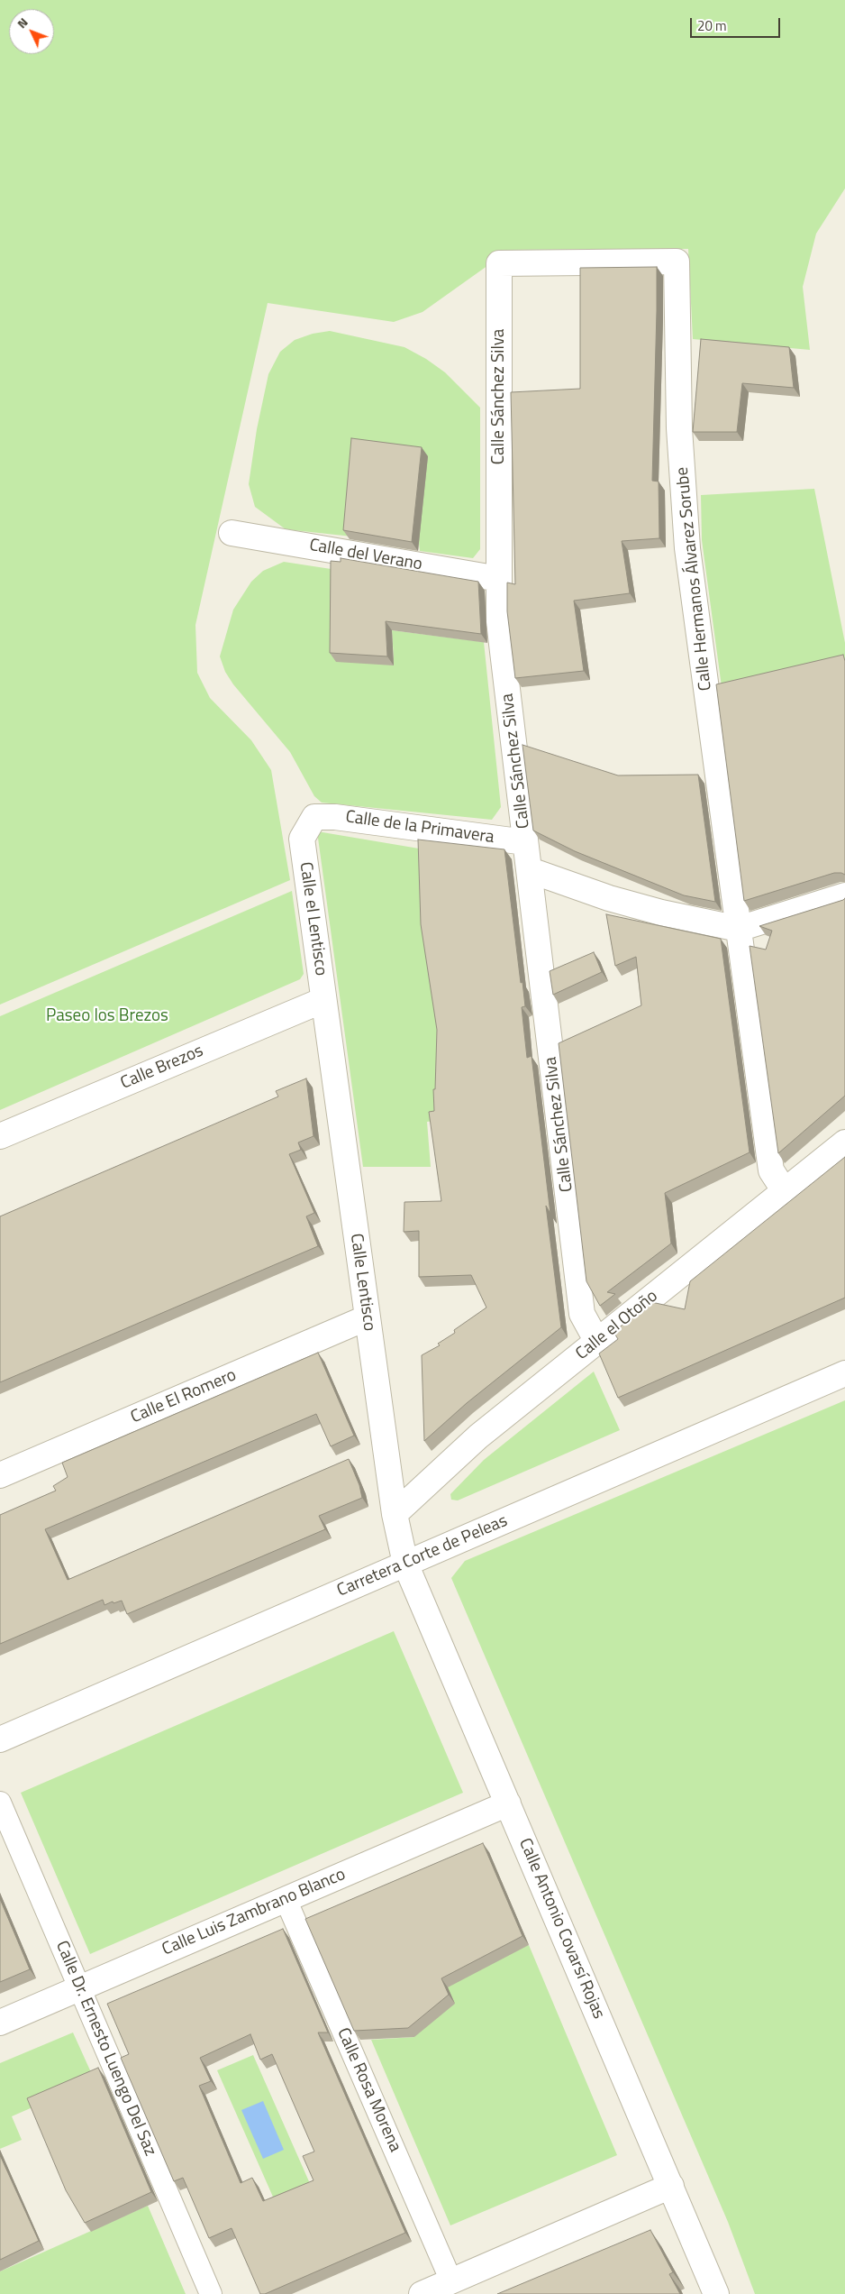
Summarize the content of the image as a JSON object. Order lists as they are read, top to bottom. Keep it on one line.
{"streets":{"street":["Calle Sánchez Silva","Calle del Verano","Calle Hermanos Álvarez Sorube","Calle de la Primavera","Calle el Lentisco","Calle Brezos","Calle Lentisco","Calle el Otoño","Calle El Romero","Carretera Corte de Peleas","Calle Luis Zambrano Blanco","Calle Antonio Covarsí Rojas","Calle Dr. Ernesto Luengo Del Saz","Calle Rosa Morena"]},"crossings":[["Calle Sánchez Silva","Calle del Verano"],["Calle Sánchez Silva","Calle Hermanos Álvarez Sorube"],["Calle Sánchez Silva","Calle de la Primavera"],["Calle Sánchez Silva","Calle el Otoño"],["Calle Hermanos Álvarez Sorube","Calle el Otoño"],["Calle de la Primavera","Calle el Lentisco"],["Calle el Lentisco","Calle Brezos"],["Calle el Lentisco","Calle Lentisco"],["Calle Brezos","Calle Lentisco"],["Calle Lentisco","Calle el Otoño"],["Calle Lentisco","Calle El Romero"],["Calle Lentisco","Carretera Corte de Peleas"],["Calle Lentisco","Calle Antonio Covarsí Rojas"],["Carretera Corte de Peleas","Calle Antonio Covarsí Rojas"],["Calle Luis Zambrano Blanco","Calle Antonio Covarsí Rojas"],["Calle Luis Zambrano Blanco","Calle Dr. Ernesto Luengo Del Saz"],["Calle Luis Zambrano Blanco","Calle Rosa Morena"]],"parks":["Paseo los Brezos"],"scale_bar":"20 m","north":"top left"}
